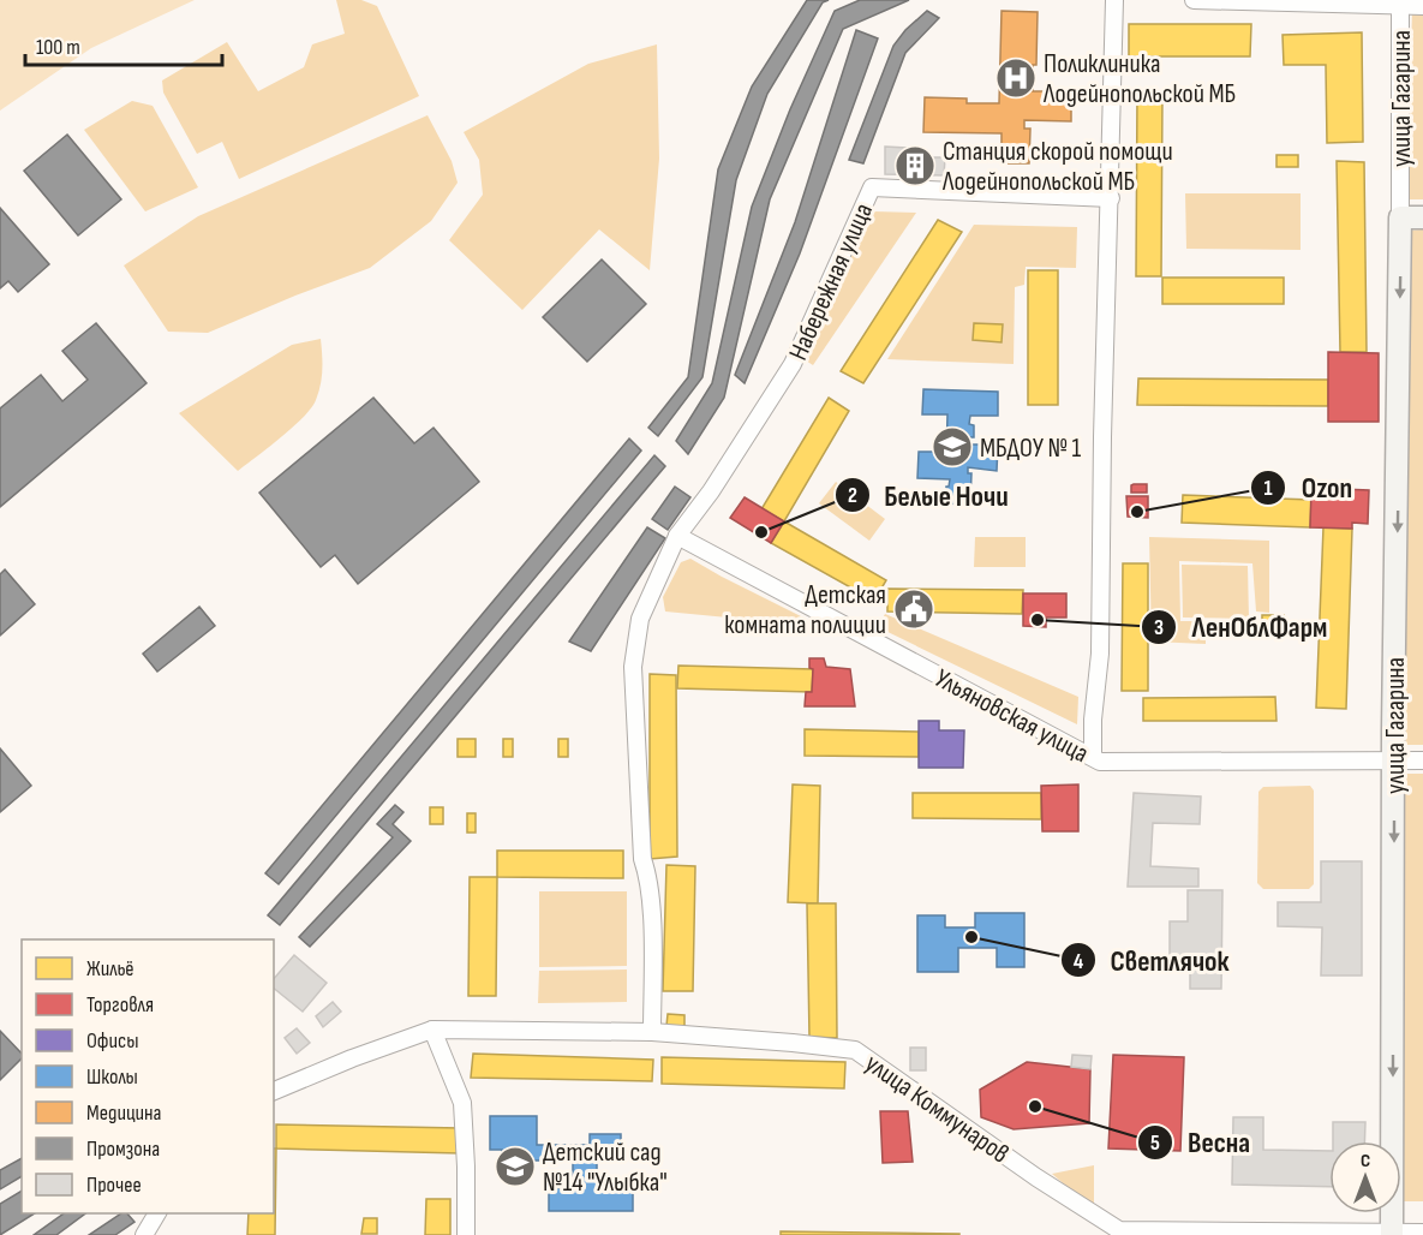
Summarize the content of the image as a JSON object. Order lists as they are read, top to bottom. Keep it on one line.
{"streets":{"street":["улица Гагарина","Набережная улица","Ульяновская улица","улица Коммунаров"]},"crossings":[["улица Гагарина","Ульяновская улица"],["улица Гагарина","улица Коммунаров"],["Набережная улица","Ульяновская улица"]],"one_way":["улица Гагарина"],"places":{"hospital":["Поликлиника Лодейнопольской МБ"],"building":["Станция скорой помощи Лодейнопольской МБ"],"school or university":["МБДОУ № 1","Детский сад №14 \"Улыбка\""],"other":["Ozon","Белые Ночи","ЛенОблФарм","Светлячок","Весна"],"public building":["Детская комната полиции"]},"legend":["Жильё","Торговля","Офисы","Школы","Медицина","Промзона","Прочее"],"scale_bar":"100 m","north":"top"}
